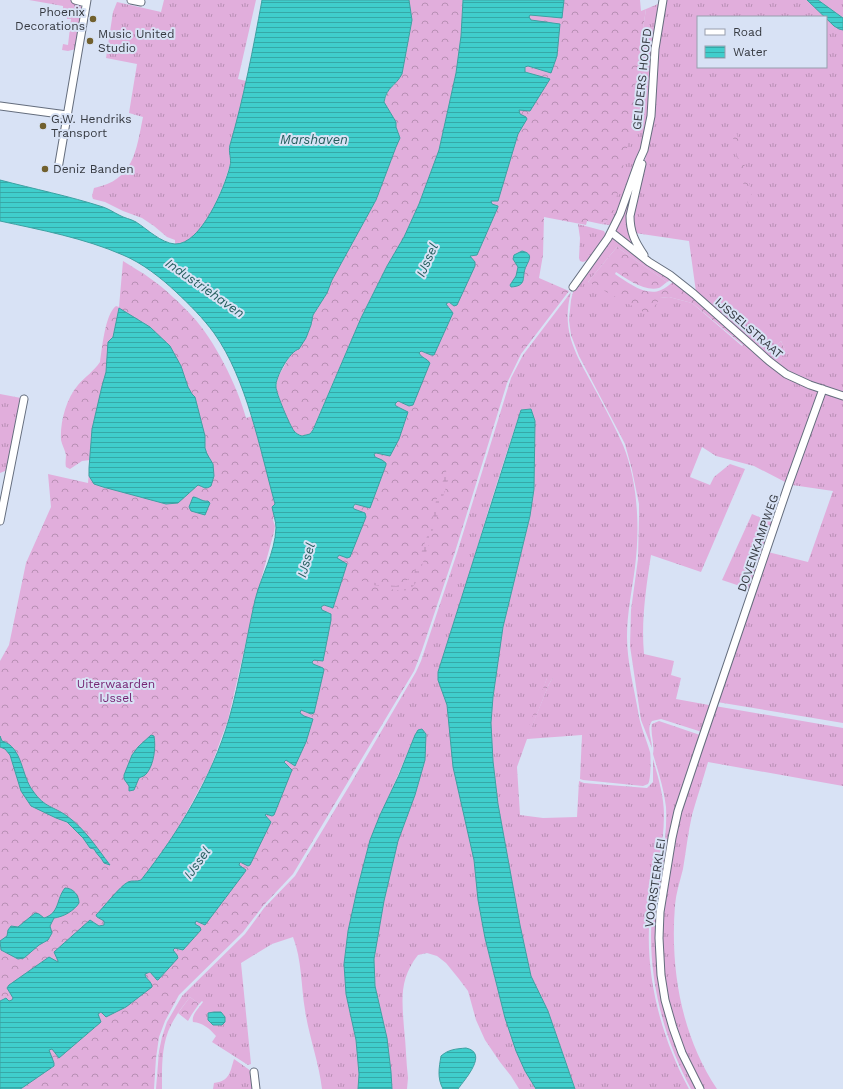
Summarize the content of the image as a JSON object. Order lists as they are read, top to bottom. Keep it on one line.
{"streets":{"street":["GELDERS HOOFD","IJSSELSTRAAT","DOVENKAMPWEG","VOORSTERKLEI"]},"crossings":[["GELDERS HOOFD","IJSSELSTRAAT"],["IJSSELSTRAAT","DOVENKAMPWEG"],["DOVENKAMPWEG","VOORSTERKLEI"]],"water":["Marshaven","IJssel","Industriehaven"],"parks":["Uiterwaarden IJssel"],"places":["Phoenix Decorations","Music United Studio","G.W. Hendriks Transport","Deniz Banden"],"legend":["Road","Water"]}
